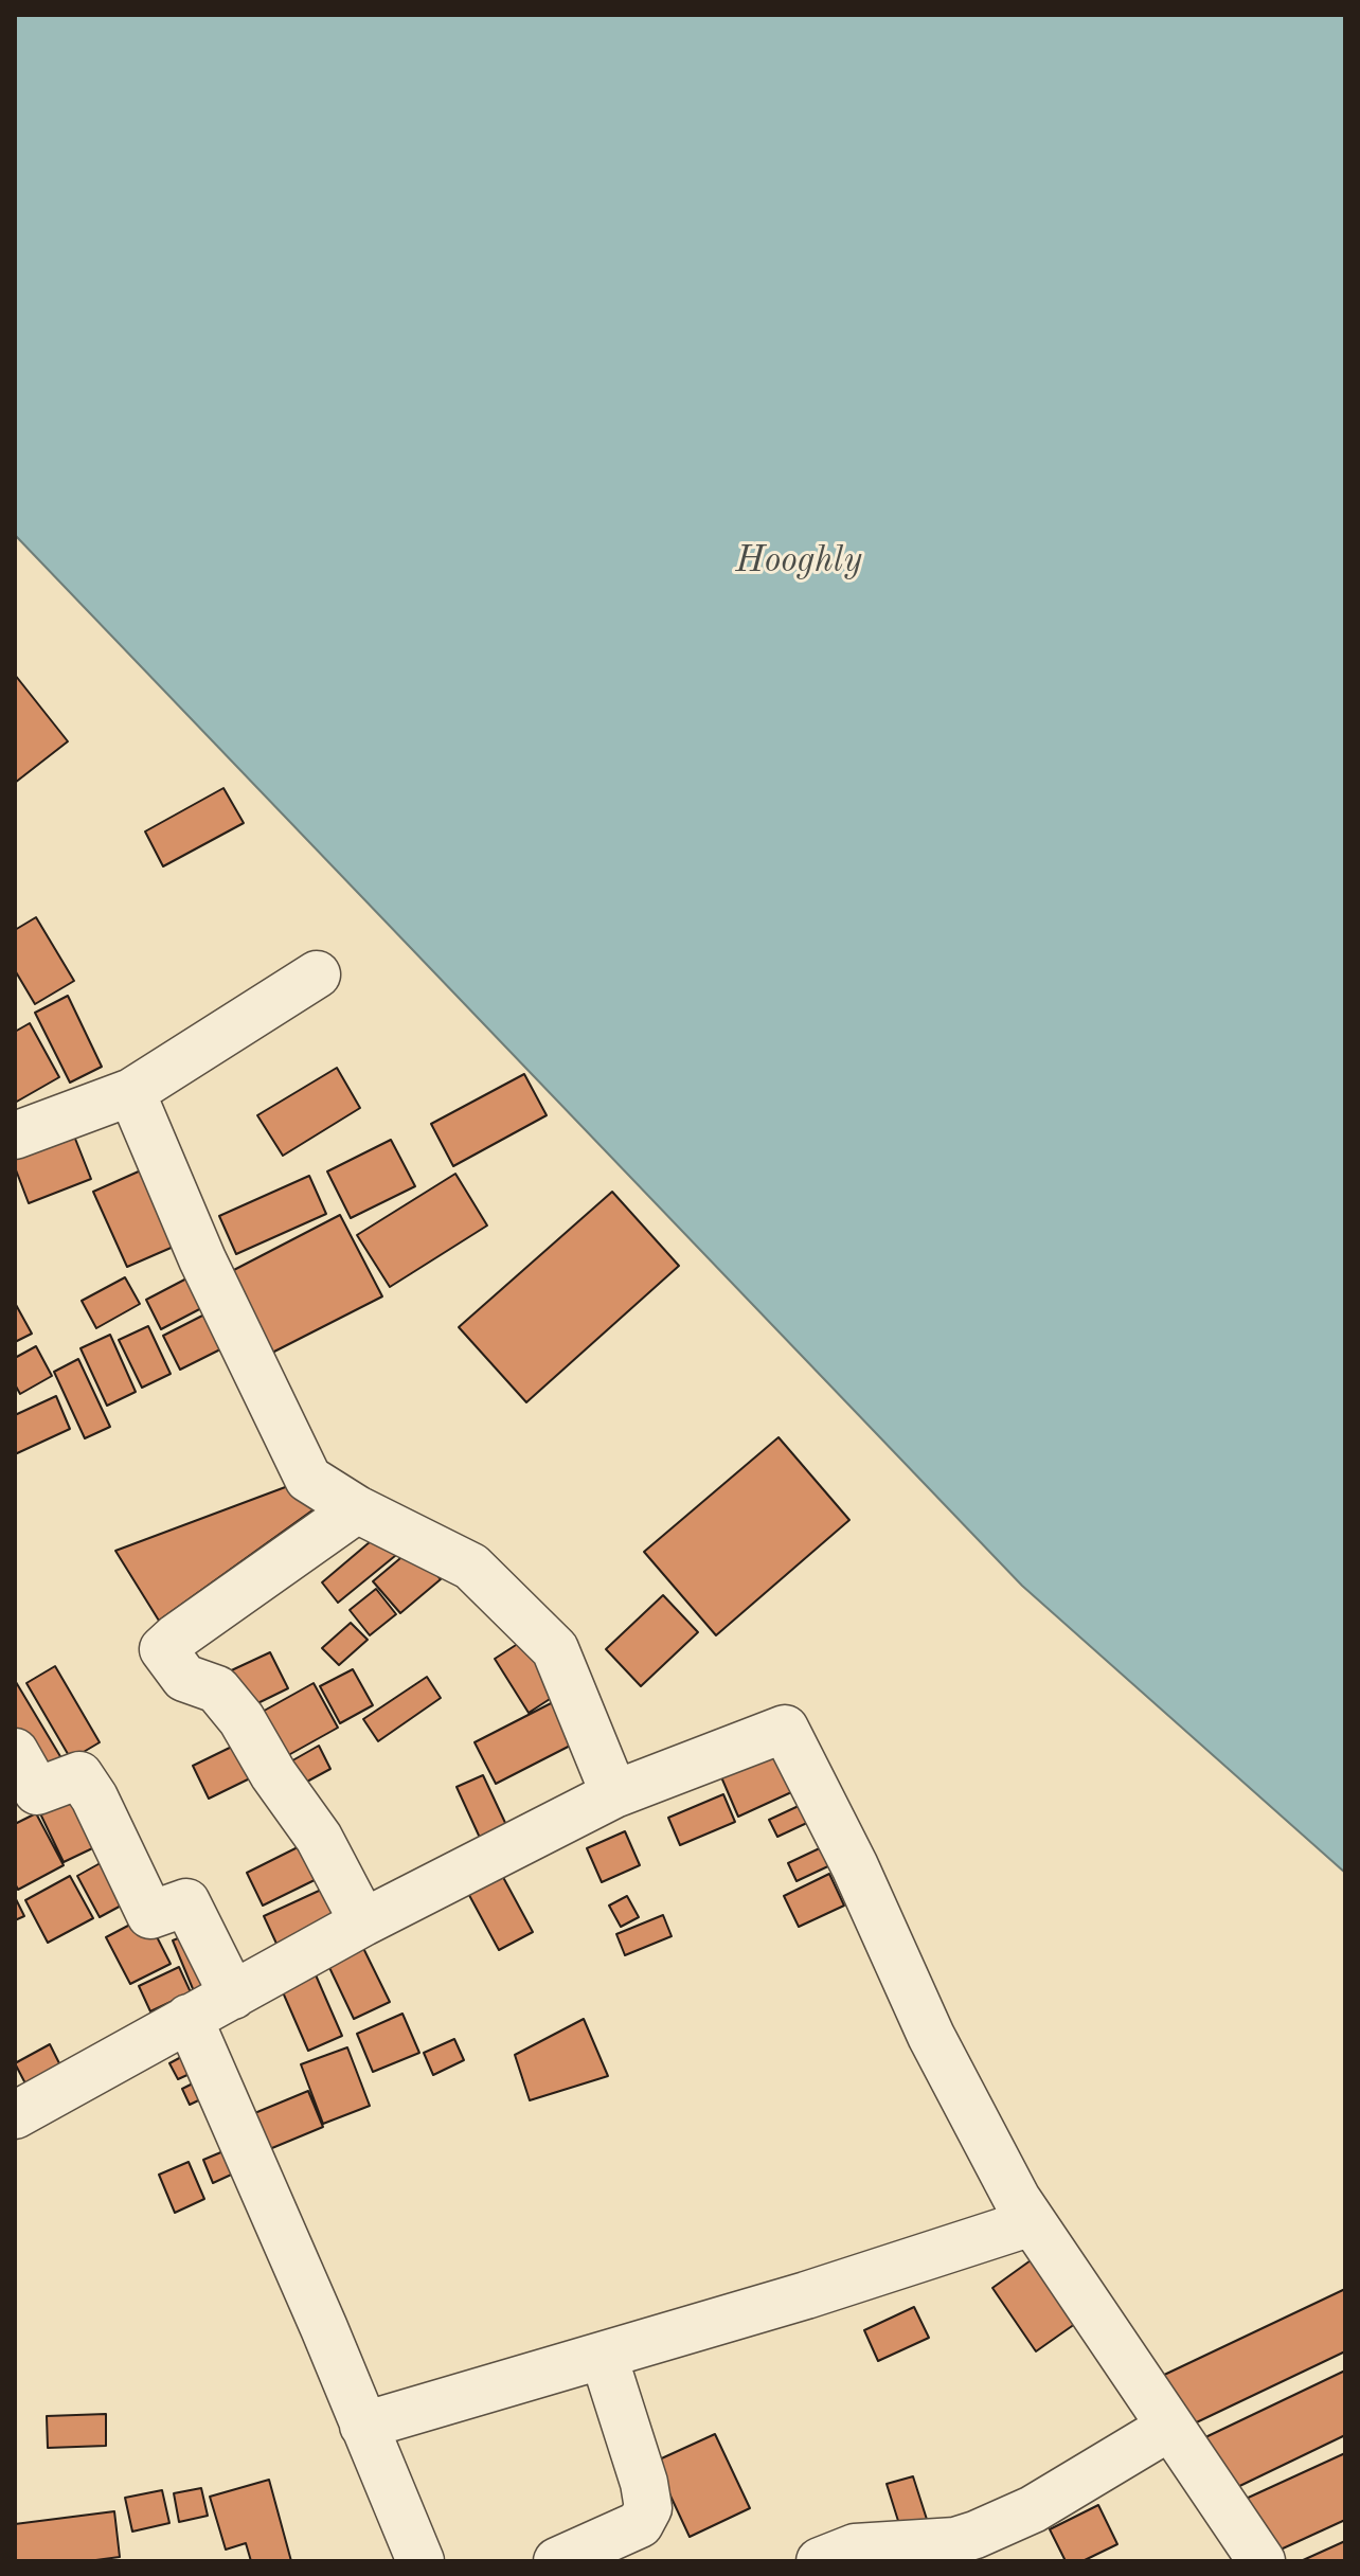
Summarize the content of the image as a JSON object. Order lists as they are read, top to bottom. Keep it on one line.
{"water":["Hooghly"]}
